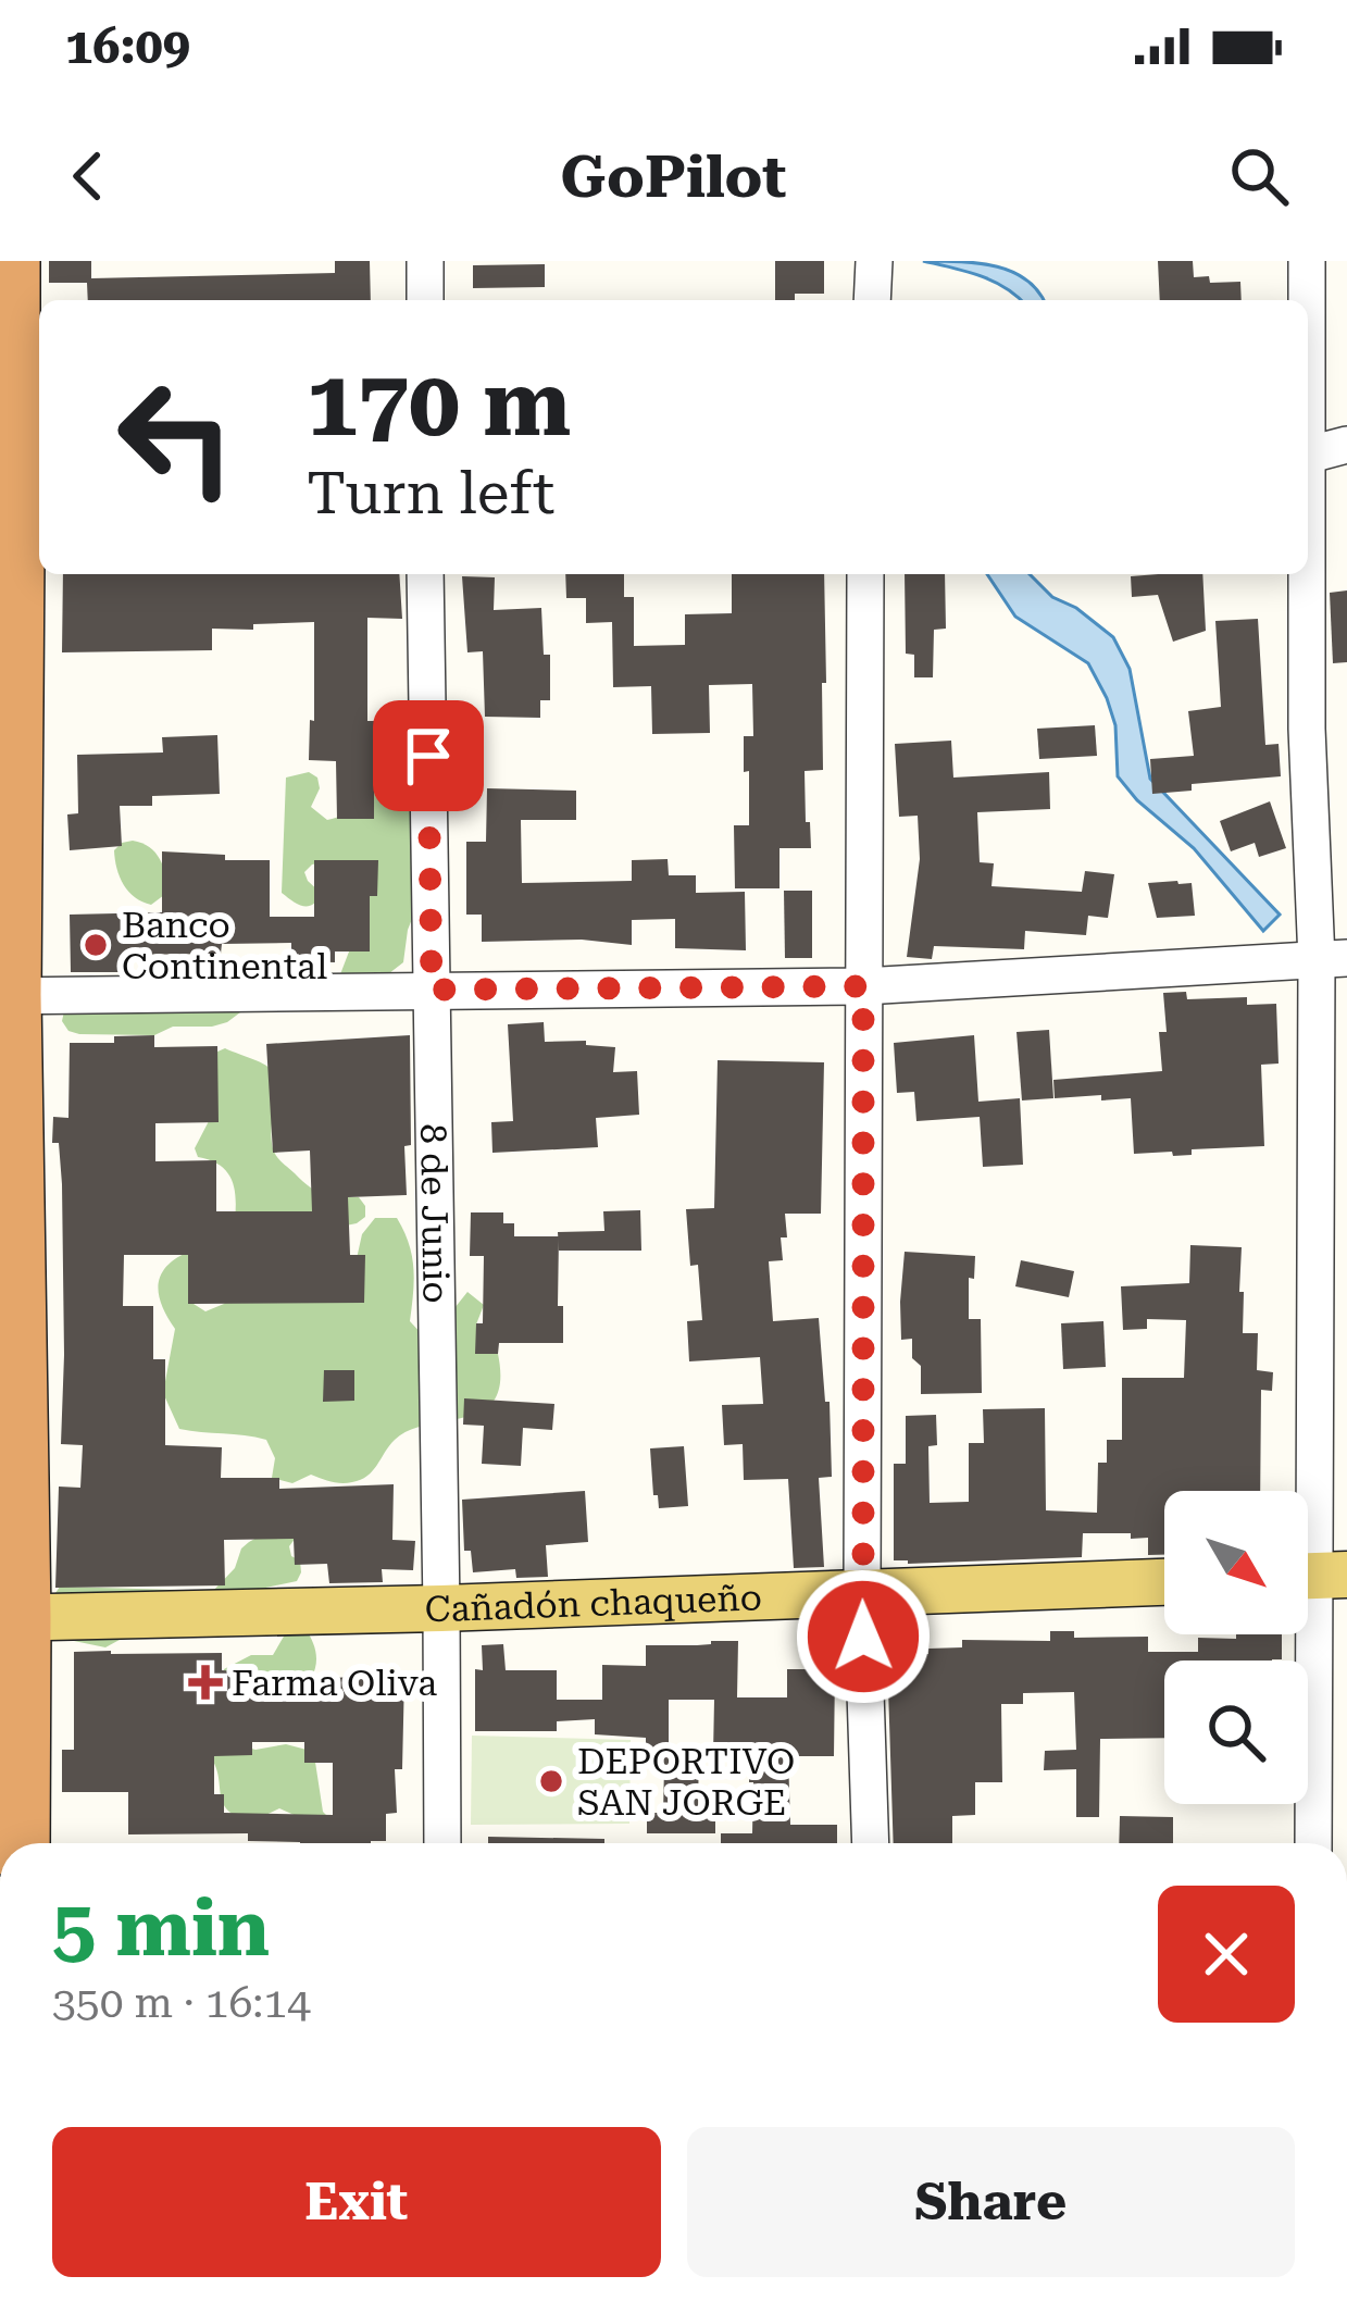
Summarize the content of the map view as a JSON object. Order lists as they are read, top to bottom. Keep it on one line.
{"streets":{"main road":["Cañadón chaqueño"],"street":["8 de Junio"]},"crossings":[["8 de Junio","Cañadón chaqueño"]],"places":{"other":["Banco Continental","DEPORTIVO SAN JORGE"],"health":["Farma Oliva"]},"north":"bottom right","page":{"status":"16:09","header":"GoPilot","turn":["170 m","Turn left"],"heading":["5 min","350 m · 16:14"],"buttons":["Exit","Share"]}}
